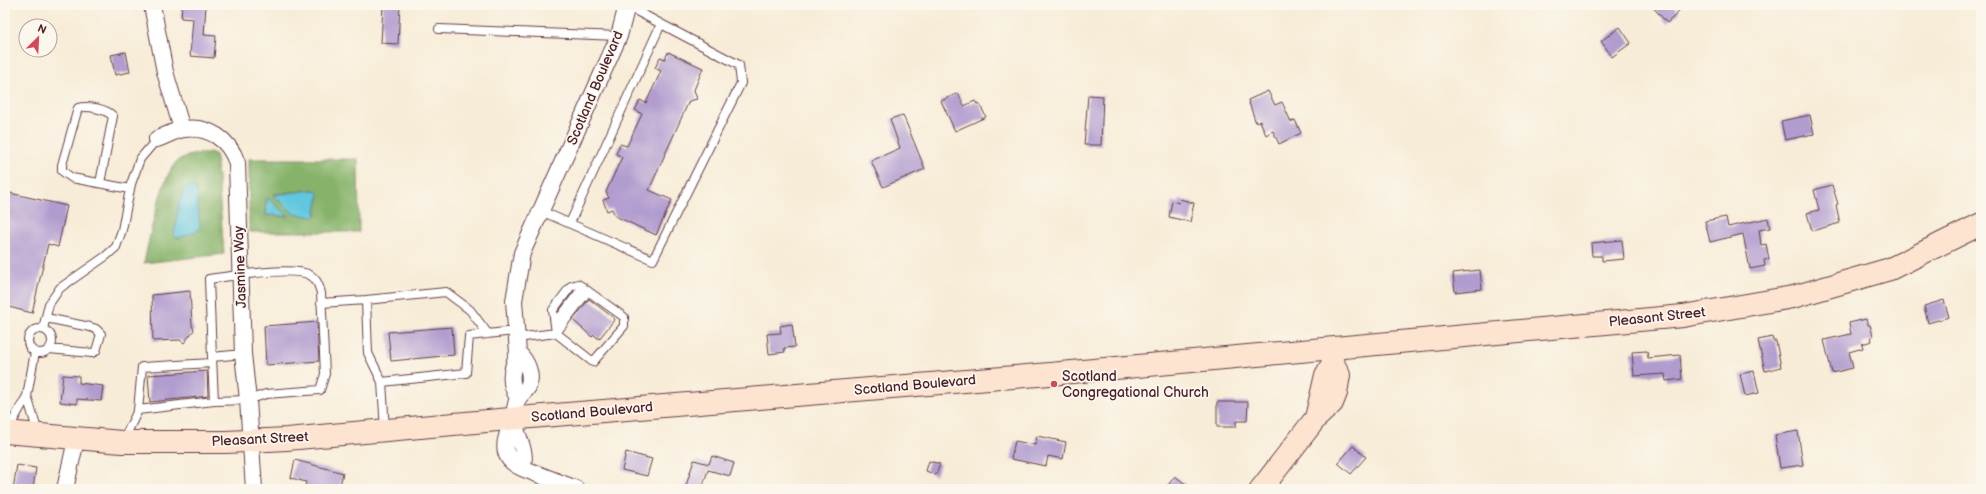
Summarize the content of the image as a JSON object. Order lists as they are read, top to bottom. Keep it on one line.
{"streets":{"main road":["Scotland Boulevard","Pleasant Street"],"street":["Jasmine Way"]},"crossings":[["Scotland Boulevard","Pleasant Street"],["Jasmine Way","Pleasant Street"]],"places":["Scotland Congregational Church"],"north":"top right"}
